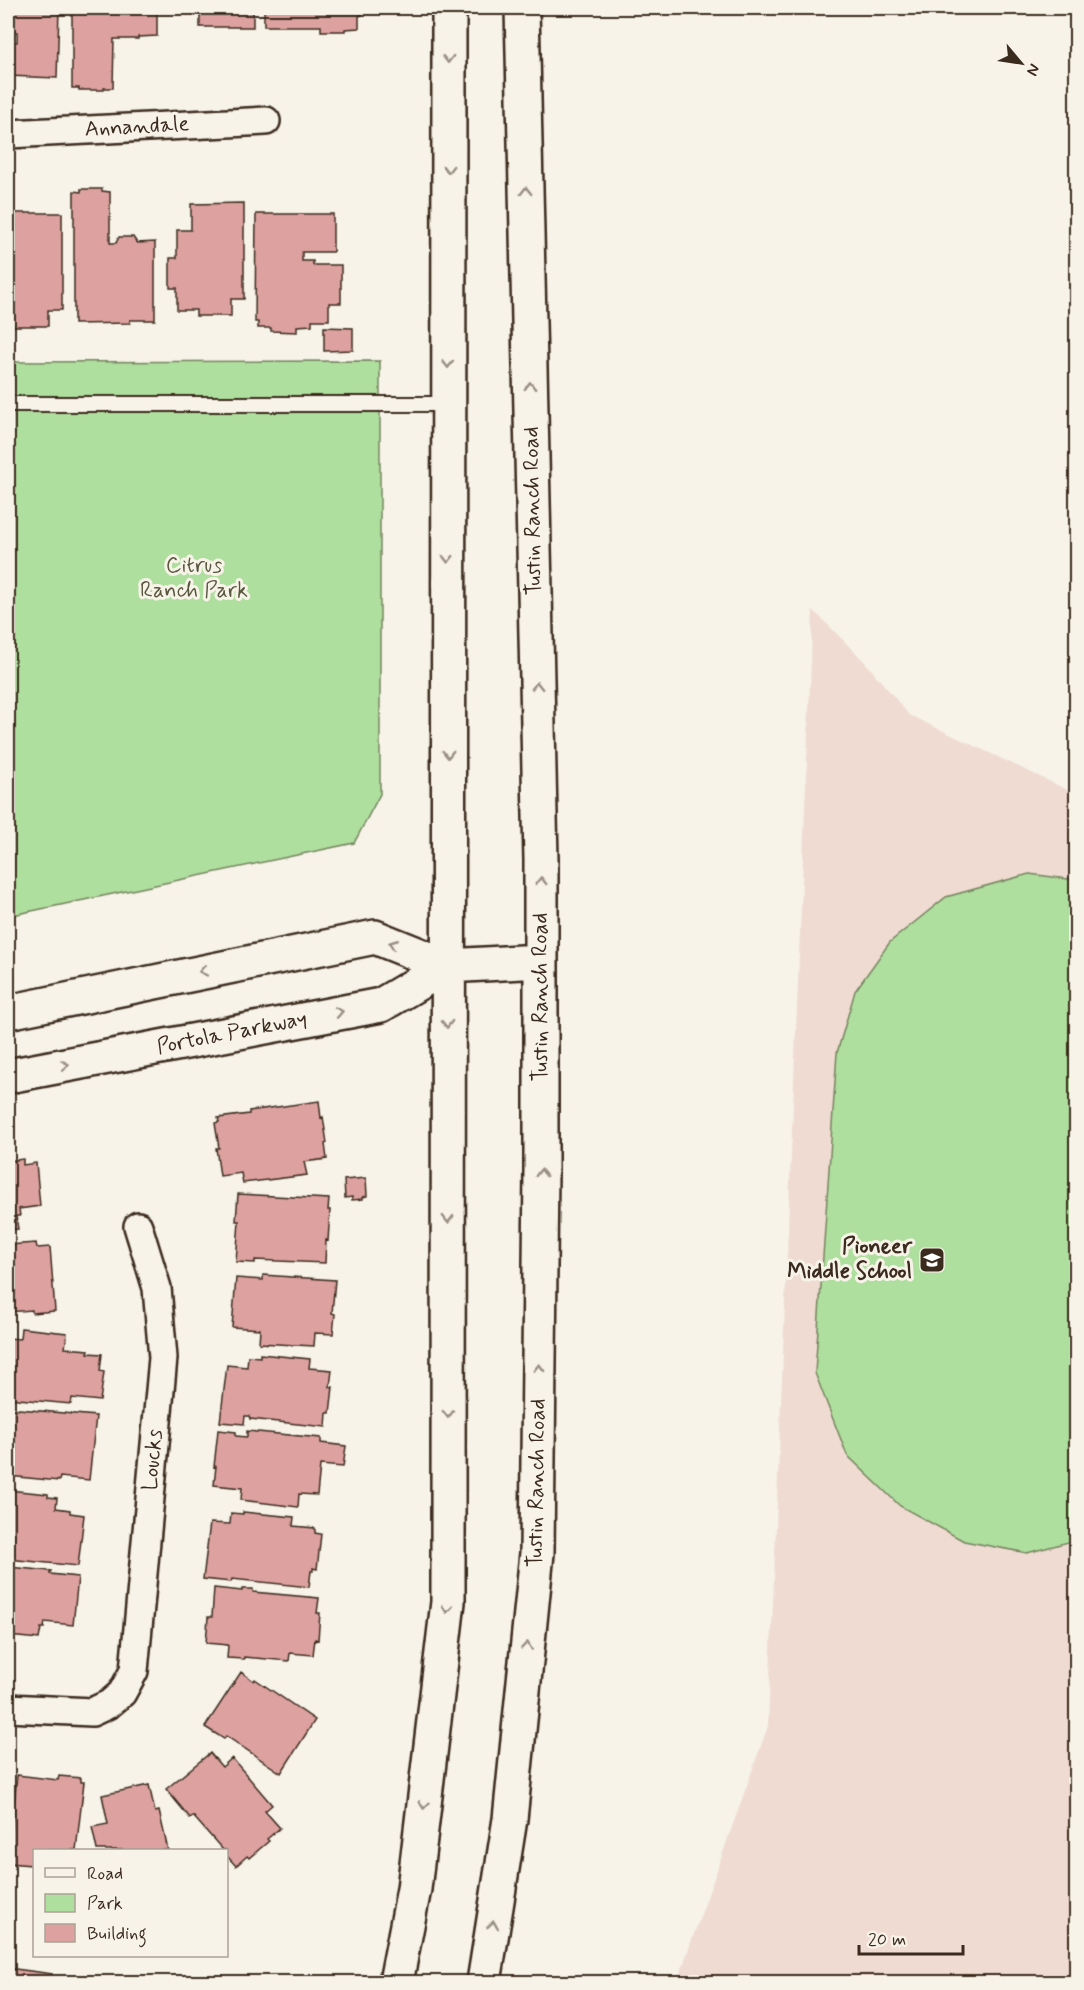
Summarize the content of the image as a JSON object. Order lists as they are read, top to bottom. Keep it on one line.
{"streets":{"main road":["Tustin Ranch Road","Portola Parkway"],"street":["Annandale","Loucks"]},"crossings":[["Tustin Ranch Road","Portola Parkway"]],"parks":["Citrus Ranch Park"],"places":{"school or university":["Pioneer Middle School"]},"legend":["Road","Park","Building"],"scale_bar":"20 m","north":"bottom right"}
